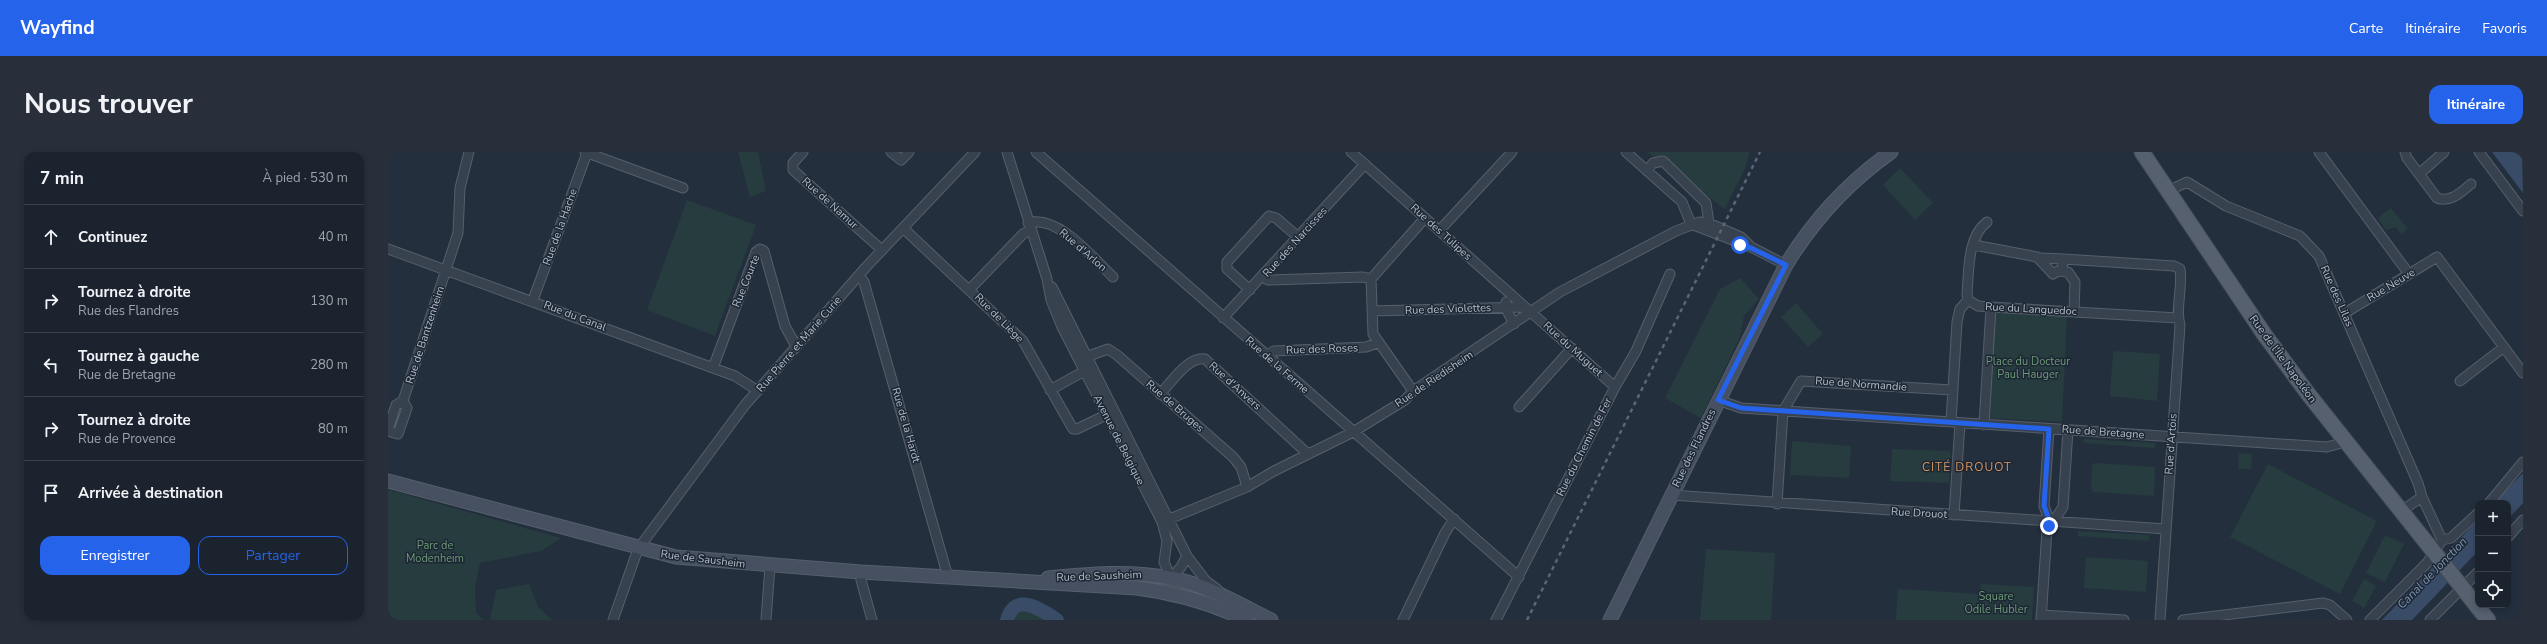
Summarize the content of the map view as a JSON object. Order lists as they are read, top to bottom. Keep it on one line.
{"streets":{"main road":["Rue de l'Île Napoléon","Rue des Flandres","Rue de Sausheim"],"street":["Rue de Namur","Rue de la Hache","Rue des Tulipes","Rue des Narcisses","Rue d'Arlon","Rue Courte","Rue Neuve","Rue des Lilas","Rue des Violettes","Rue du Languedoc","Rue du Canal","Rue de Liège","Rue de Bantzenheim","Rue Pierre et Marie Curie","Rue des Roses","Rue du Muguet","Rue de la Ferme","Rue de Riedisheim","Rue de Normandie","Rue d'Anvers","Rue de Bruges","Rue de la Hardt","Rue de Bretagne","Avenue de Belgique","Rue d'Artois","Rue du Chemin de Fer","Rue Drouot"]},"crossings":[["Rue de Namur","Rue Pierre et Marie Curie"],["Rue de la Hache","Rue du Canal"],["Rue des Tulipes","Rue des Narcisses"],["Rue des Tulipes","Rue des Violettes"],["Rue des Tulipes","Rue du Muguet"],["Rue des Tulipes","Rue de Riedisheim"],["Rue des Narcisses","Rue de la Ferme"],["Rue d'Arlon","Rue de Liège"],["Rue d'Arlon","Avenue de Belgique"],["Rue Courte","Rue du Canal"],["Rue Courte","Rue Pierre et Marie Curie"],["Rue Neuve","Rue des Lilas"],["Rue des Lilas","Rue de l'Île Napoléon"],["Rue des Violettes","Rue du Muguet"],["Rue des Violettes","Rue de Riedisheim"],["Rue du Languedoc","Rue d'Artois"],["Rue du Canal","Rue de Bantzenheim"],["Rue du Canal","Rue Pierre et Marie Curie"],["Rue de Liège","Rue Pierre et Marie Curie"],["Rue de Liège","Avenue de Belgique"],["Rue Pierre et Marie Curie","Rue de la Hardt"],["Rue Pierre et Marie Curie","Rue de Sausheim"],["Rue des Roses","Rue de la Ferme"],["Rue du Muguet","Rue de Riedisheim"],["Rue du Muguet","Rue du Chemin de Fer"],["Rue de l'Île Napoléon","Rue de Bretagne"],["Rue de la Ferme","Rue de Riedisheim"],["Rue de la Ferme","Rue du Chemin de Fer"],["Rue de Riedisheim","Rue d'Anvers"],["Rue de Riedisheim","Rue de Bruges"],["Rue de Riedisheim","Avenue de Belgique"],["Rue de Normandie","Rue de Bretagne"],["Rue de Normandie","Rue Drouot"],["Rue d'Anvers","Rue de Bruges"],["Rue de Bruges","Avenue de Belgique"],["Rue de la Hardt","Rue de Sausheim"],["Rue de Bretagne","Rue d'Artois"],["Rue de Bretagne","Rue des Flandres"],["Avenue de Belgique","Rue de Sausheim"],["Rue d'Artois","Rue Drouot"],["Rue des Flandres","Rue Drouot"]],"districts":["CITÉ DROUOT"],"water":["Canal de Jonction"],"parks":["Place du Docteur Paul Hauger","Parc de Modenheim","Square Odile Hubler"],"page":{"header":"Wayfind","nav":["Carte","Itinéraire","Favoris"],"title":"Nous trouver","buttons":["Itinéraire",["Enregistrer","Partager"]],"heading":["7 min","À pied · 530 m"],"list":[["Continuez","40 m"],["Tournez à droite","Rue des Flandres","130 m"],["Tournez à gauche","Rue de Bretagne","280 m"],["Tournez à droite","Rue de Provence","80 m"],"Arrivée à destination"],"map_buttons":["+","−"]}}
